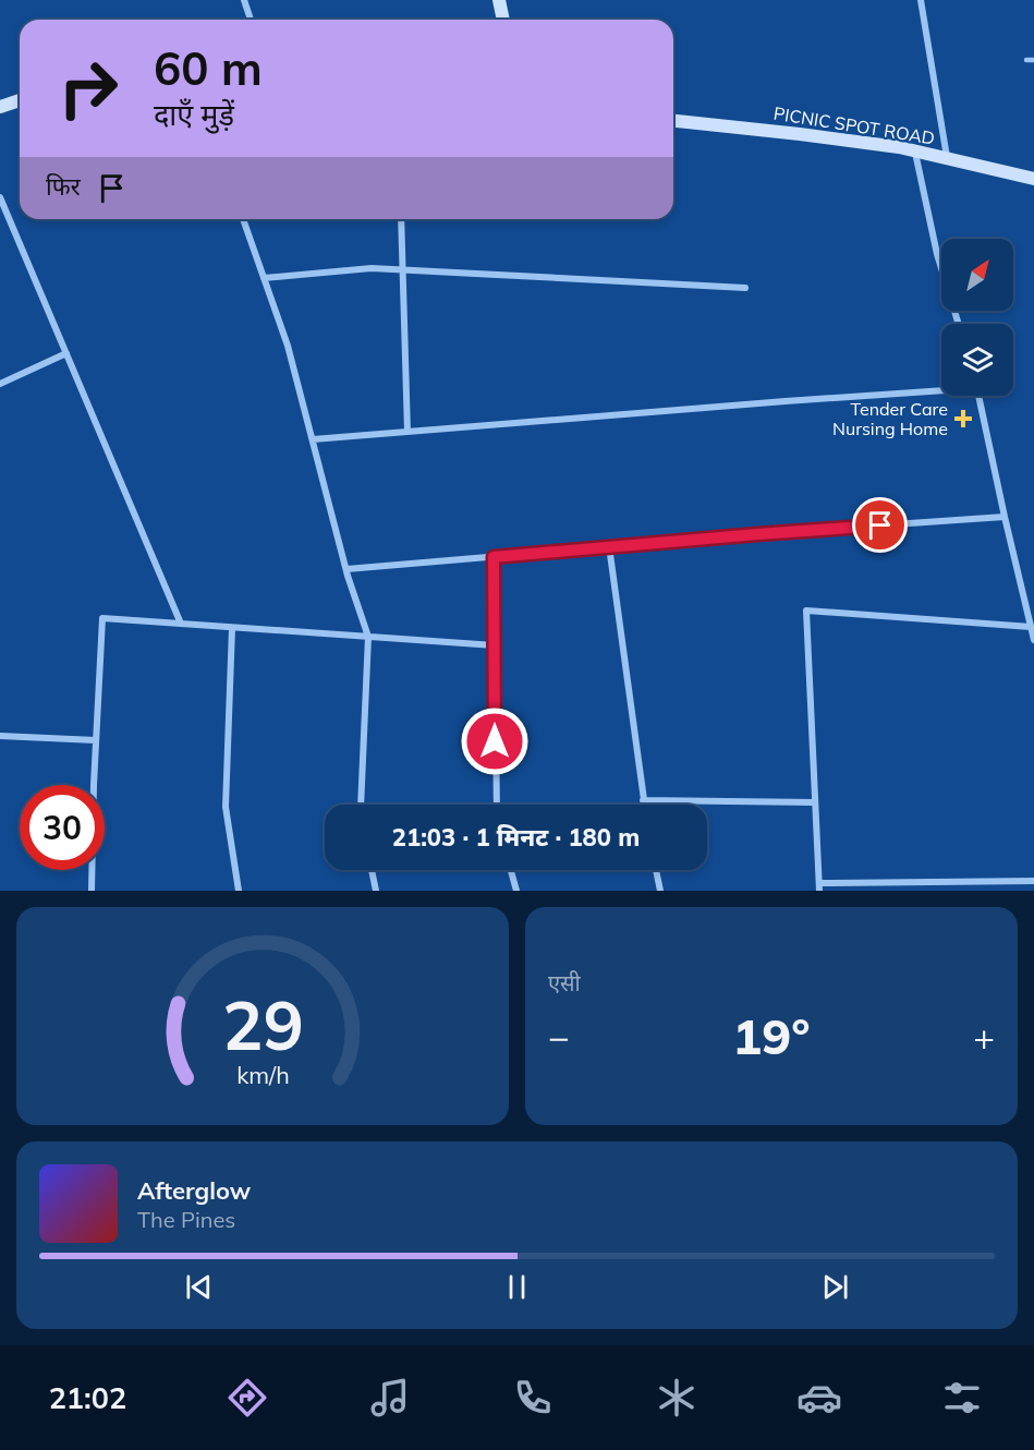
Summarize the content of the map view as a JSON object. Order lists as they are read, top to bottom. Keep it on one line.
{"streets":{"street":["PICNIC SPOT ROAD"]},"places":{"health":["Tender Care Nursing Home"]},"north":"top right","page":{"turn":["60 m","दाएँ मुड़ें"],"then":"फिर","limit":"30","trip":"21:03 · 1 मिनट · 180 m","tile":"एसी","heat":["−","19°","+"],"song":["Afterglow","The Pines"],"tabs":"21:02","gauge":["29","km/h"]}}
